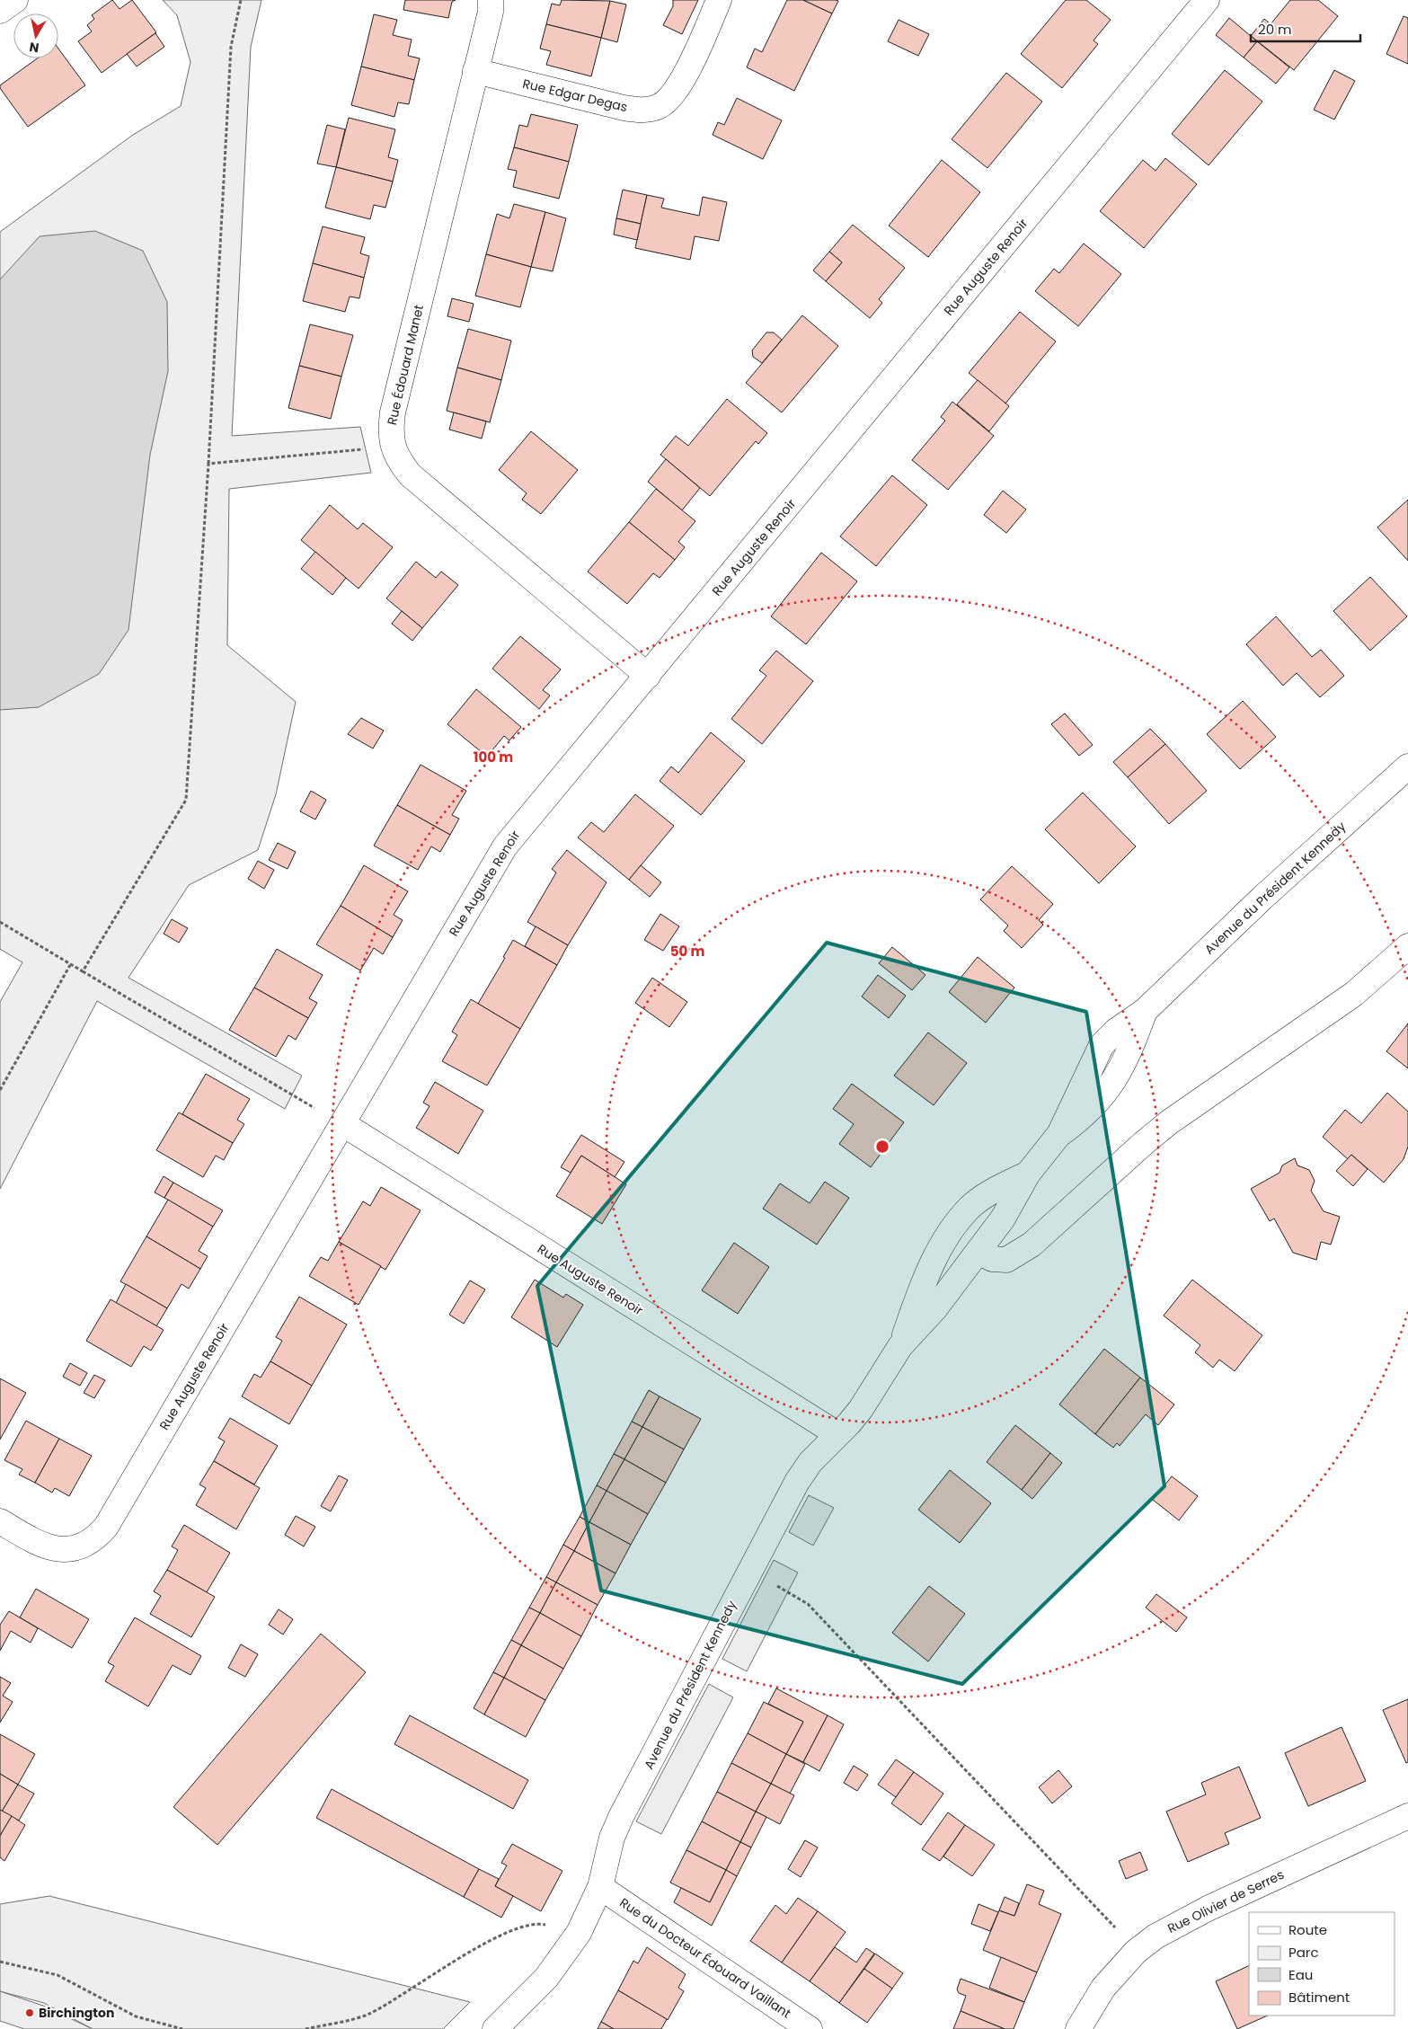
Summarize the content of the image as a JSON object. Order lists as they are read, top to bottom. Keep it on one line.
{"streets":{"street":["Rue Edgar Degas","Rue Auguste Renoir","Rue Édouard Manet","Avenue du Président Kennedy","Rue Olivier de Serres","Rue du Docteur Édouard Vaillant"]},"crossings":[["Rue Edgar Degas","Rue Édouard Manet"],["Rue Auguste Renoir","Rue Édouard Manet"],["Rue Auguste Renoir","Avenue du Président Kennedy"],["Avenue du Président Kennedy","Rue du Docteur Édouard Vaillant"]],"places":["Birchington"],"legend":["Route","Parc","Eau","Bâtiment"],"scale_bar":"20 m","north":"bottom","rings":["100 m","50 m"]}
